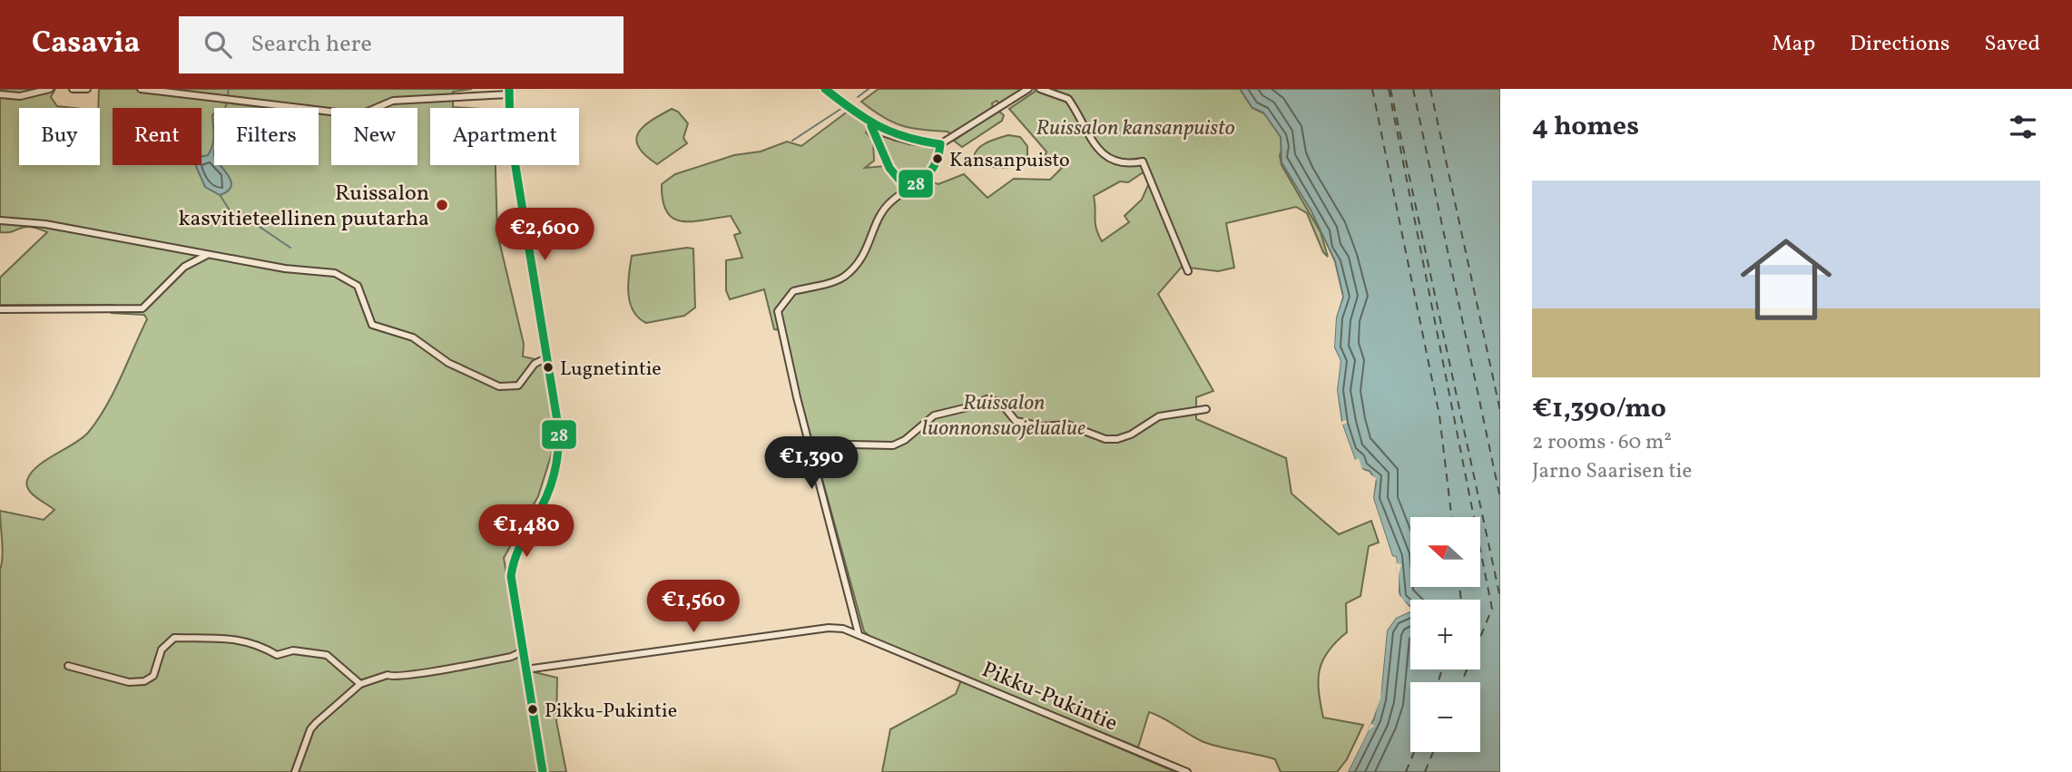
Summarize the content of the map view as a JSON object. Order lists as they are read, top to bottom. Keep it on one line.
{"streets":{"street":["Pikku-Pukintie"]},"parks":["Ruissalon kansanpuisto","Ruissalon luonnonsuojelualue"],"places":["Kansanpuisto","Ruissalon kasvitieteellinen puutarha","Lugnetintie","Pikku-Pukintie"],"lines":["transit line 28"],"north":"left","page":{"header":"Casavia","search":"Search here","nav":["Map","Directions","Saved"],"heading":"4 homes","chip":["Buy","Rent","Filters","New","Apartment"],"list":[{"name":"€1,390/mo","note":"2 rooms · 60 m² · Jarno Saarisen tie"}],"price":["€2,600","€1,390","€1,480","€1,560"],"map_buttons":["+","−"]}}
